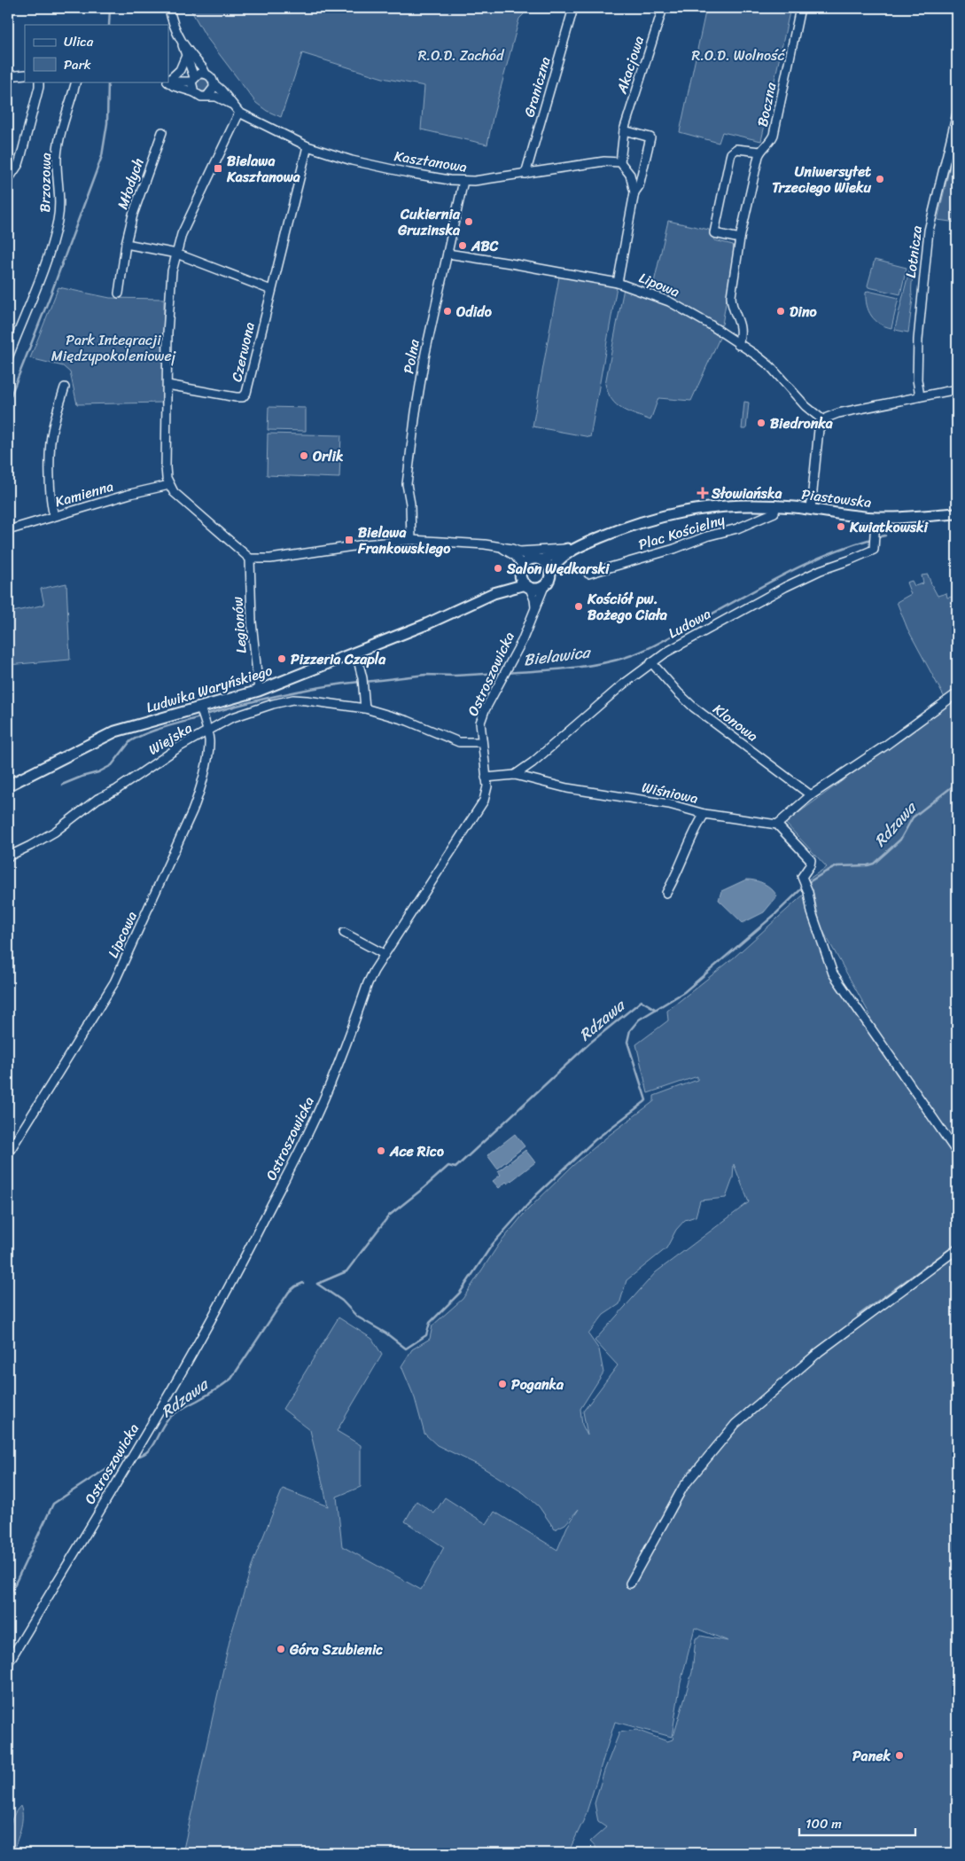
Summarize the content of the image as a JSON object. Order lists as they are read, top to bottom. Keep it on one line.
{"streets":{"main road":["Piastowska","Ludwika Waryńskiego"],"street":["Akacjowa","Graniczna","Boczna","Kasztanowa","Brzozowa","Młodych","Lotnicza","Lipowa","Czerwona","Polna","Kamienna","Plac Kościelny","Ludowa","Legionów","Ostroszowicka","Klonowa","Wiejska","Wiśniowa","Lipcowa"]},"crossings":[["Akacjowa","Kasztanowa"],["Graniczna","Kasztanowa"],["Boczna","Lipowa"],["Kasztanowa","Czerwona"],["Kasztanowa","Polna"],["Lipowa","Polna"],["Piastowska","Plac Kościelny"],["Piastowska","Ludowa"],["Piastowska","Ostroszowicka"],["Piastowska","Ludwika Waryńskiego"],["Ludowa","Klonowa"],["Ludowa","Wiśniowa"],["Legionów","Ludwika Waryńskiego"],["Ostroszowicka","Ludwika Waryńskiego"],["Ostroszowicka","Wiejska"],["Ostroszowicka","Wiśniowa"],["Ludwika Waryńskiego","Lipcowa"],["Wiejska","Lipcowa"]],"water":["Bielawica","Rdzawa"],"parks":["R.O.D. Zachód","R.O.D. Wolność","Park Integracji Międzypokoleniowej"],"places":{"transit":["Bielawa Kasztanowa","Bielawa Frankowskiego"],"other":["Uniwersytet Trzeciego Wieku","Cukiernia Gruzinska","ABC","Odido","Dino","Biedronka","Orlik","Kwiatkowski","Salon Wędkarski","Kościół pw. Bożego Ciała","Pizzeria Czapla","Ace Rico","Poganka","Góra Szubienic","Panek"],"health":["Słowiańska"]},"legend":["Ulica","Park"],"scale_bar":"100 m"}
